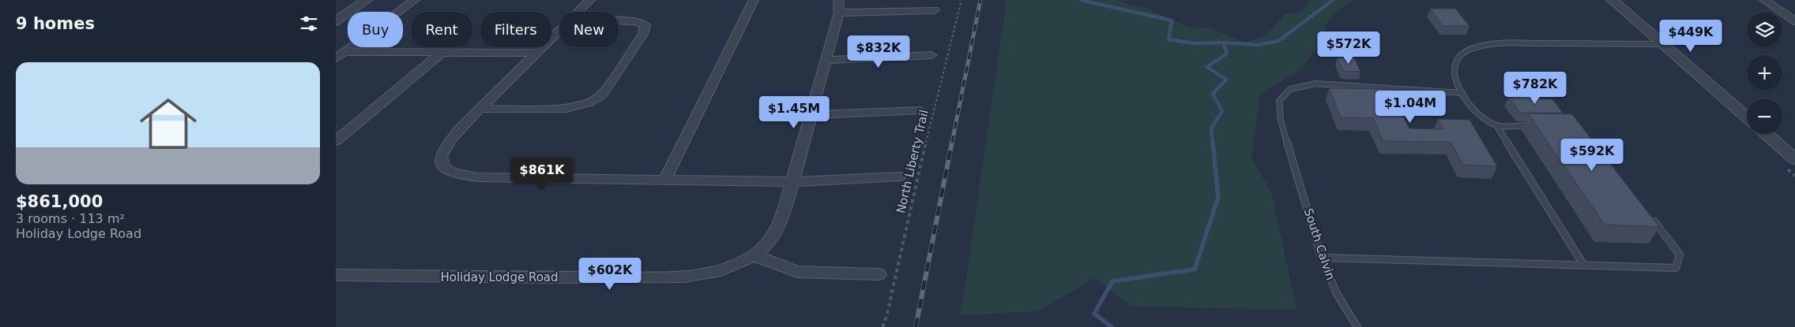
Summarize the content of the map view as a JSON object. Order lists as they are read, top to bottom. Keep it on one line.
{"streets":{"street":["Holiday Lodge Road"],"lane":["South Calvin"],"path":["North Liberty Trail"]},"page":{"heading":"9 homes","map_buttons":["+","−"],"chip":["Buy","Rent","Filters","New"],"price":["$449K","$572K","$832K","$782K","$1.04M","$1.45M","$592K","$861K","$602K"],"list":[{"name":"$861,000","note":"3 rooms · 113 m² · Holiday Lodge Road"}]}}
